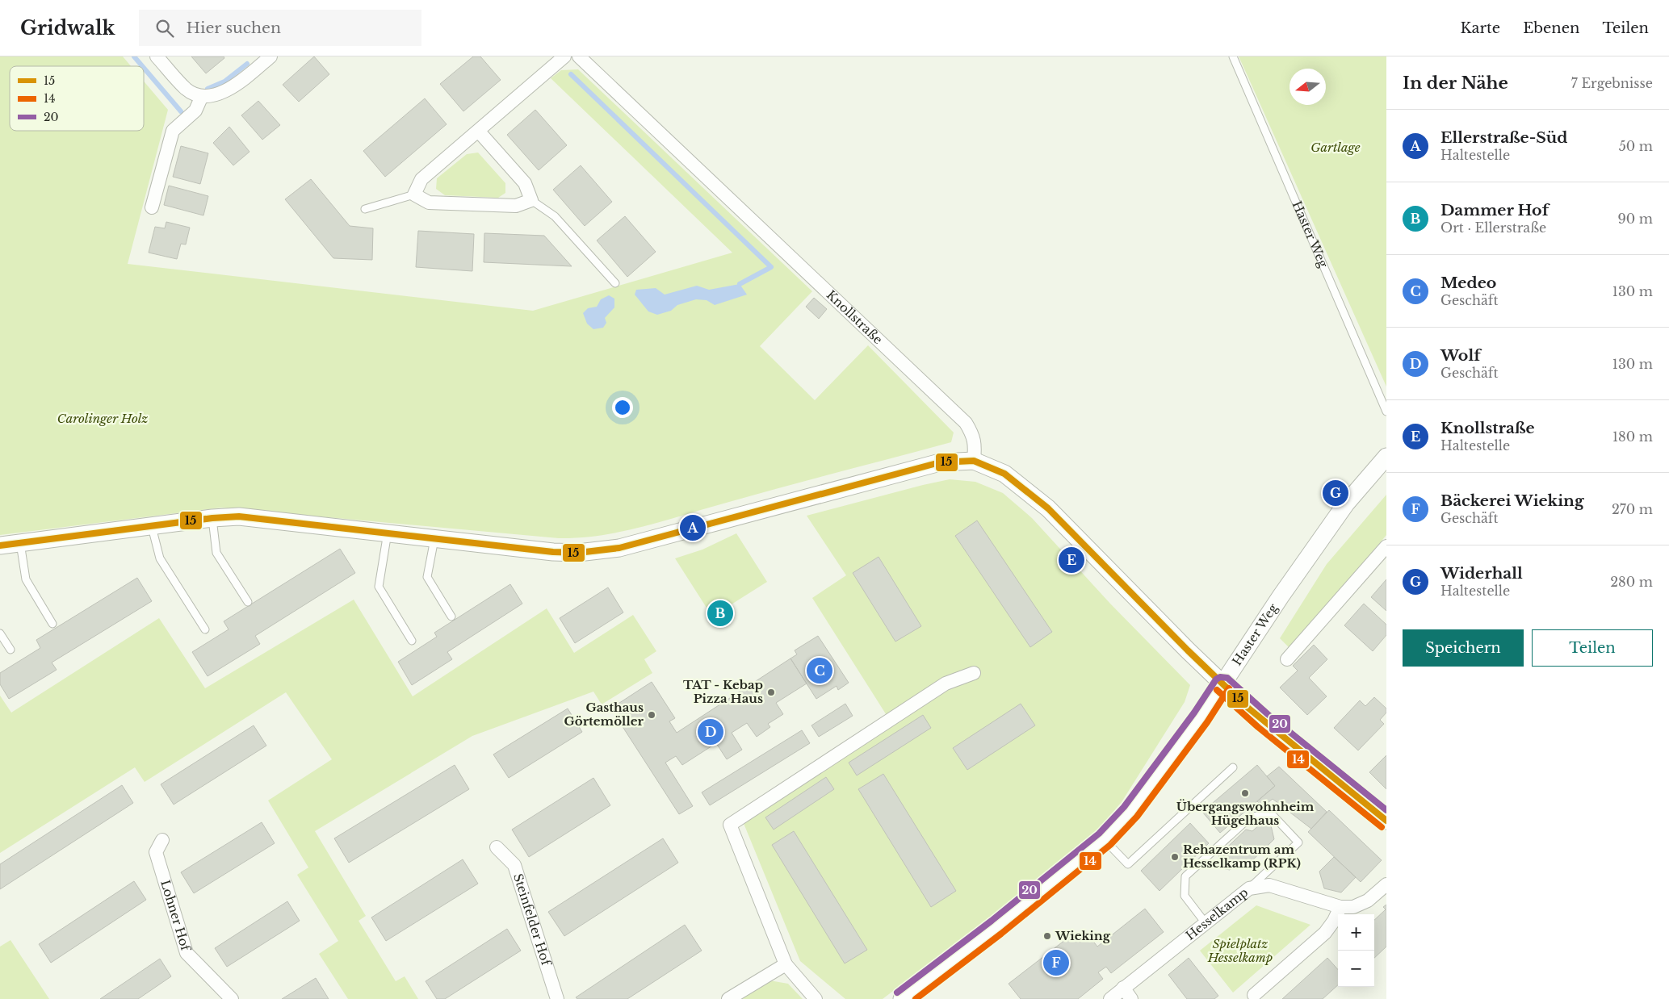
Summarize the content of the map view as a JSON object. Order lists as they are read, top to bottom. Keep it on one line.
{"streets":{"street":["Haster Weg","Knollstraße","Hesselkamp","Lohner Hof","Steinfelder Hof"]},"parks":["Gartlage","Carolinger Holz","Spielplatz Hesselkamp"],"places":["TAT - Kebap Pizza Haus","Gasthaus Görtemöller","Übergangswohnheim Hügelhaus","Rehazentrum am Hesselkamp (RPK)","Wieking"],"lines":["transit line 15","transit line 20","transit line 14"],"legend":["15","14","20"],"north":"left","page":{"header":"Gridwalk","search":"Hier suchen","nav":["Karte","Ebenen","Teilen"],"heading":["In der Nähe","7 Ergebnisse"],"list":[{"mark":"A","name":"Ellerstraße-Süd","note":"Haltestelle","value":"50 m"},{"mark":"B","name":"Dammer Hof","note":"Ort · Ellerstraße","value":"90 m"},{"mark":"C","name":"Medeo","note":"Geschäft","value":"130 m"},{"mark":"D","name":"Wolf","note":"Geschäft","value":"130 m"},{"mark":"E","name":"Knollstraße","note":"Haltestelle","value":"180 m"},{"mark":"F","name":"Bäckerei Wieking","note":"Geschäft","value":"270 m"},{"mark":"G","name":"Widerhall","note":"Haltestelle","value":"280 m"}],"pins":["G","A","E","B","C","D","F"],"buttons":["Speichern","Teilen"],"map_buttons":["+","−"]}}
